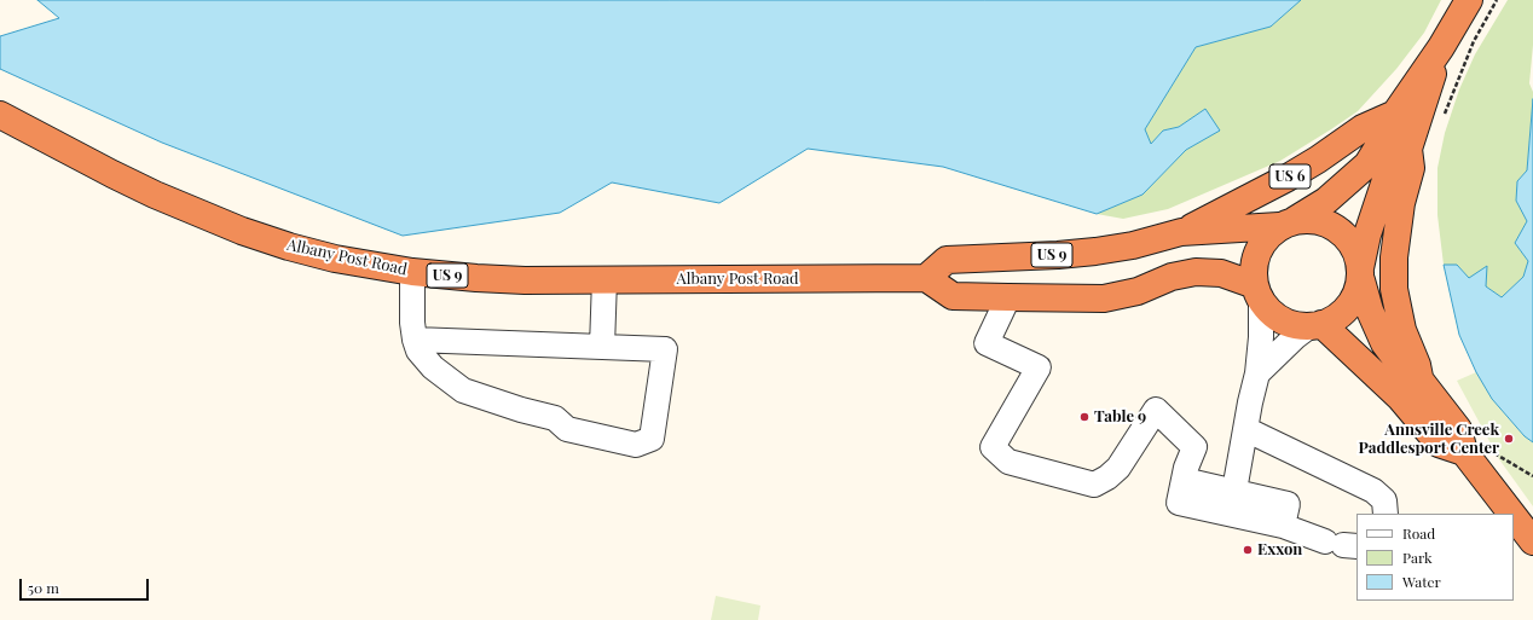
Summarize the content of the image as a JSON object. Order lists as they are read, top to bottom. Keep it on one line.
{"streets":{"highway":["US 6","US 9","Albany Post Road"]},"crossings":[["US 6","US 9"],["US 9","Albany Post Road"]],"places":["Table 9","Annsville Creek Paddlesport Center","Exxon"],"legend":["Road","Park","Water"],"scale_bar":"50 m"}
